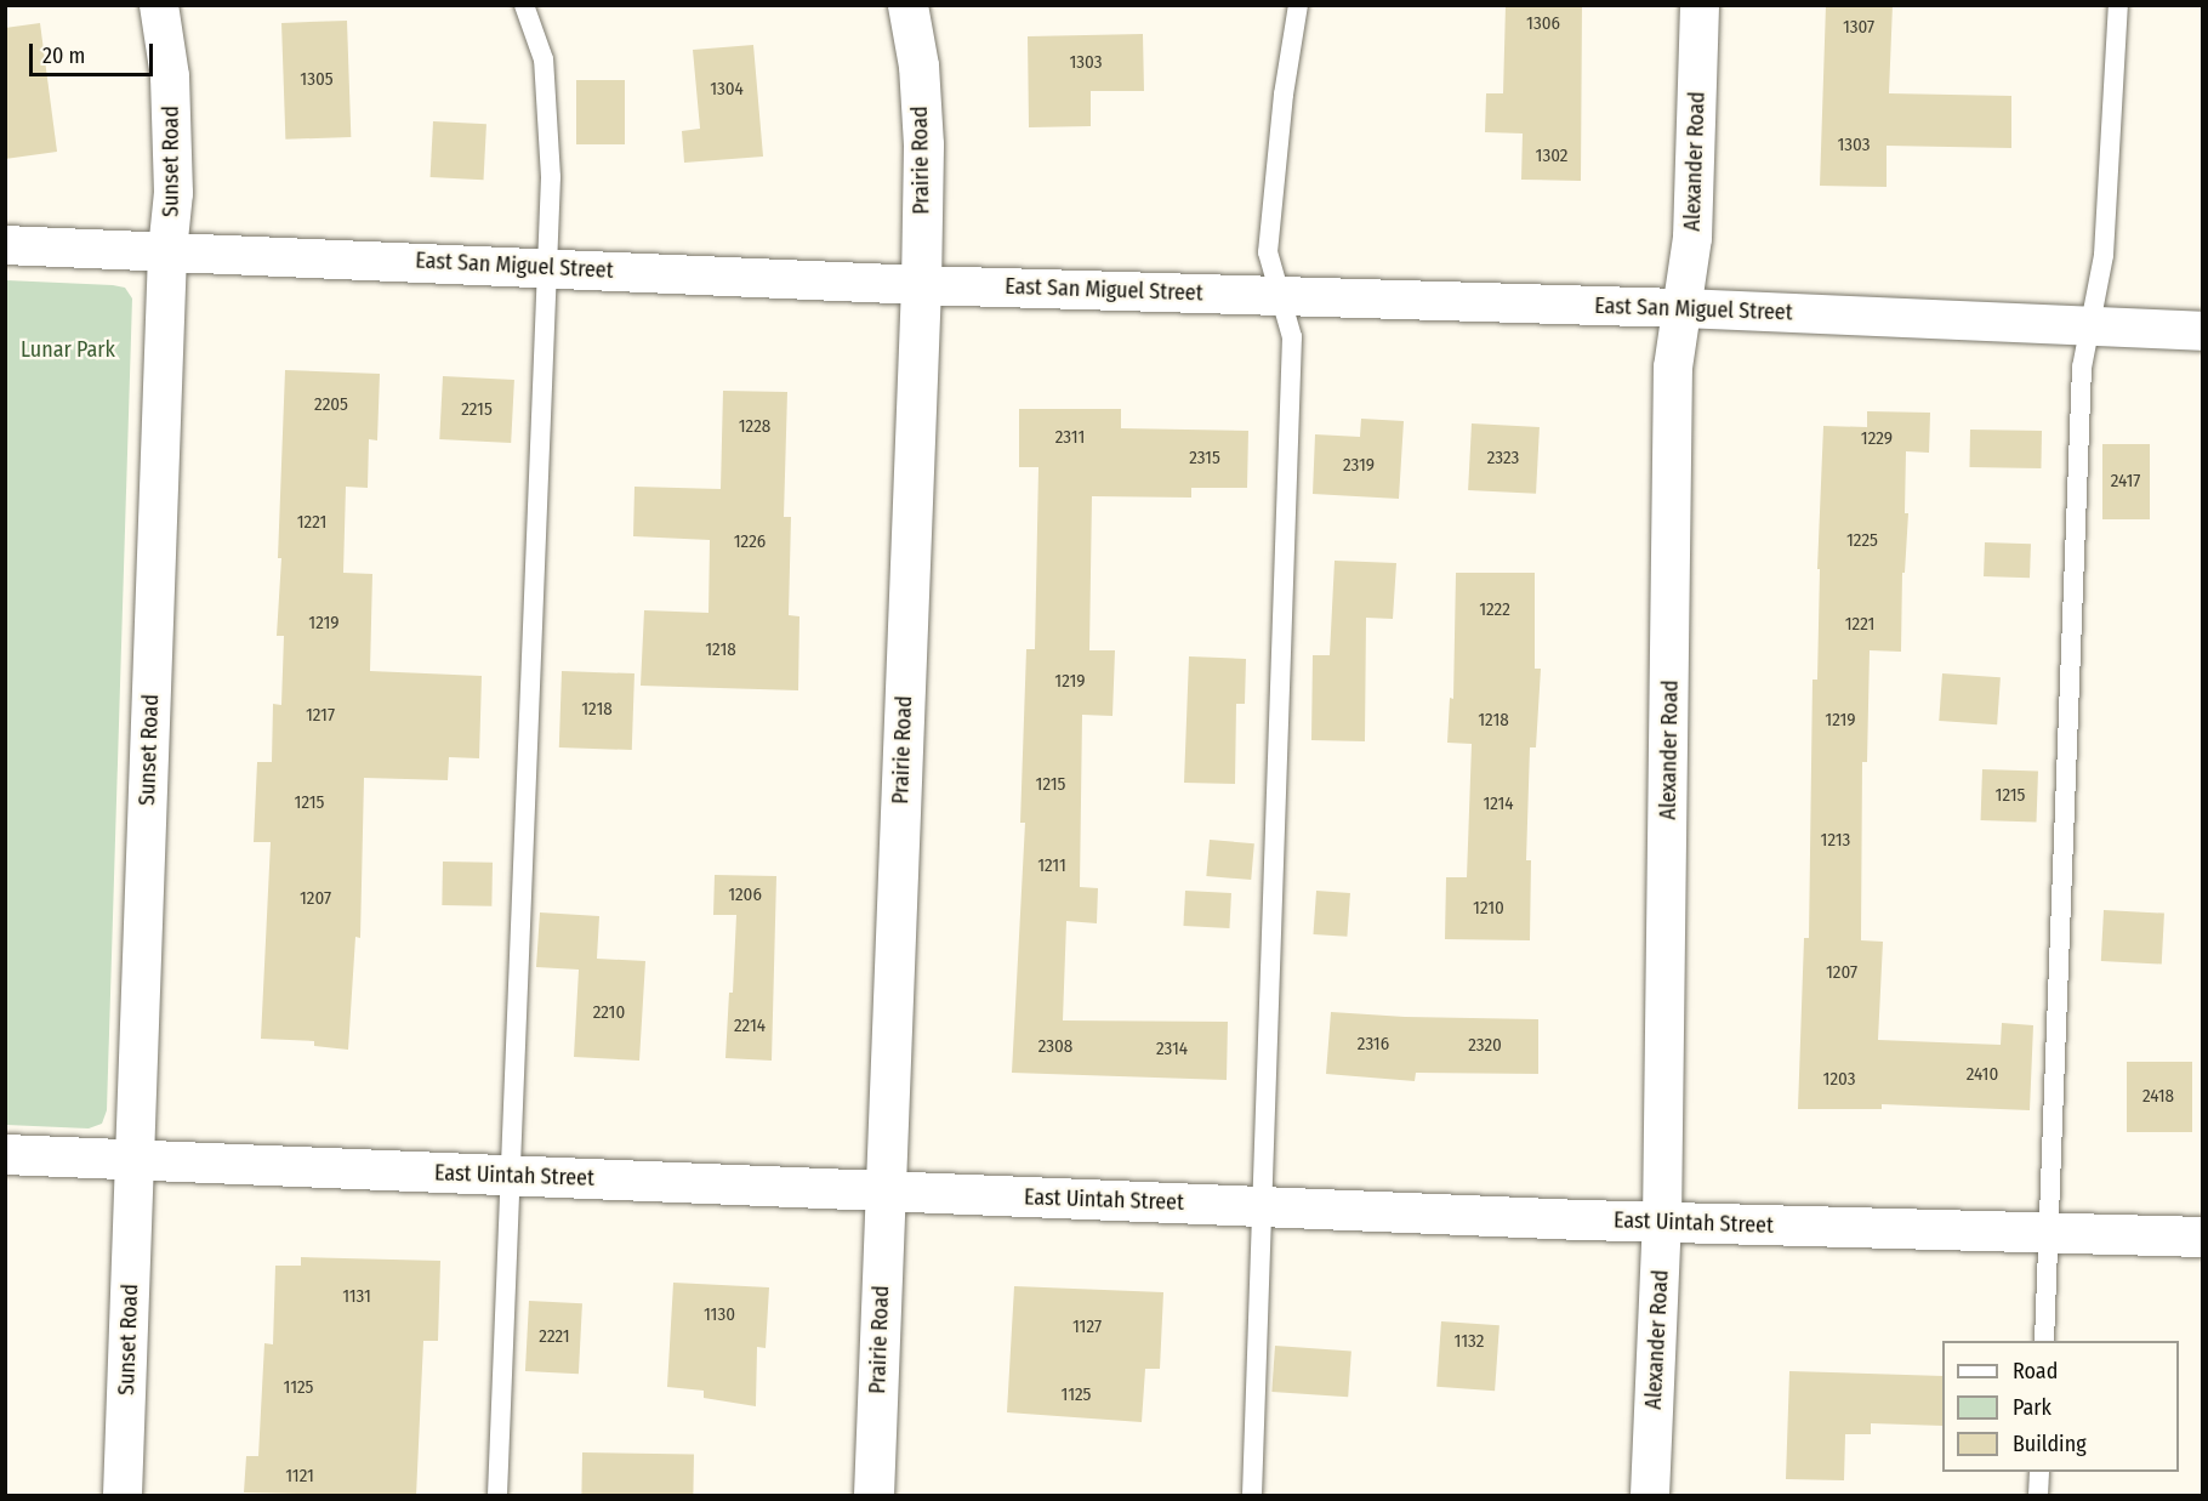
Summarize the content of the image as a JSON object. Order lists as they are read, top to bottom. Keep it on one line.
{"streets":{"main road":["Prairie Road","East Uintah Street"],"street":["Sunset Road","Alexander Road","East San Miguel Street"]},"crossings":[["Prairie Road","East San Miguel Street"],["Prairie Road","East Uintah Street"],["Sunset Road","East San Miguel Street"],["Sunset Road","East Uintah Street"],["Alexander Road","East San Miguel Street"],["Alexander Road","East Uintah Street"]],"parks":["Lunar Park"],"house_numbers":["1306","1307","1303","1305","1304","1303","1302","2205","2215","1228","2311","1229","2315","2323","2319","2417","1221","1225","1226","1222","1219","1221","1218","1219","1218","1217","1218","1219","1215","1215","1215","1214","1213","1211","1206","1207","1210","1207","2210","2214","2316","2320","2308","2314","2410","1203","2418","1131","1130","1127","2221","1132","1125","1125","1121"],"legend":["Road","Park","Building"],"scale_bar":"20 m"}
